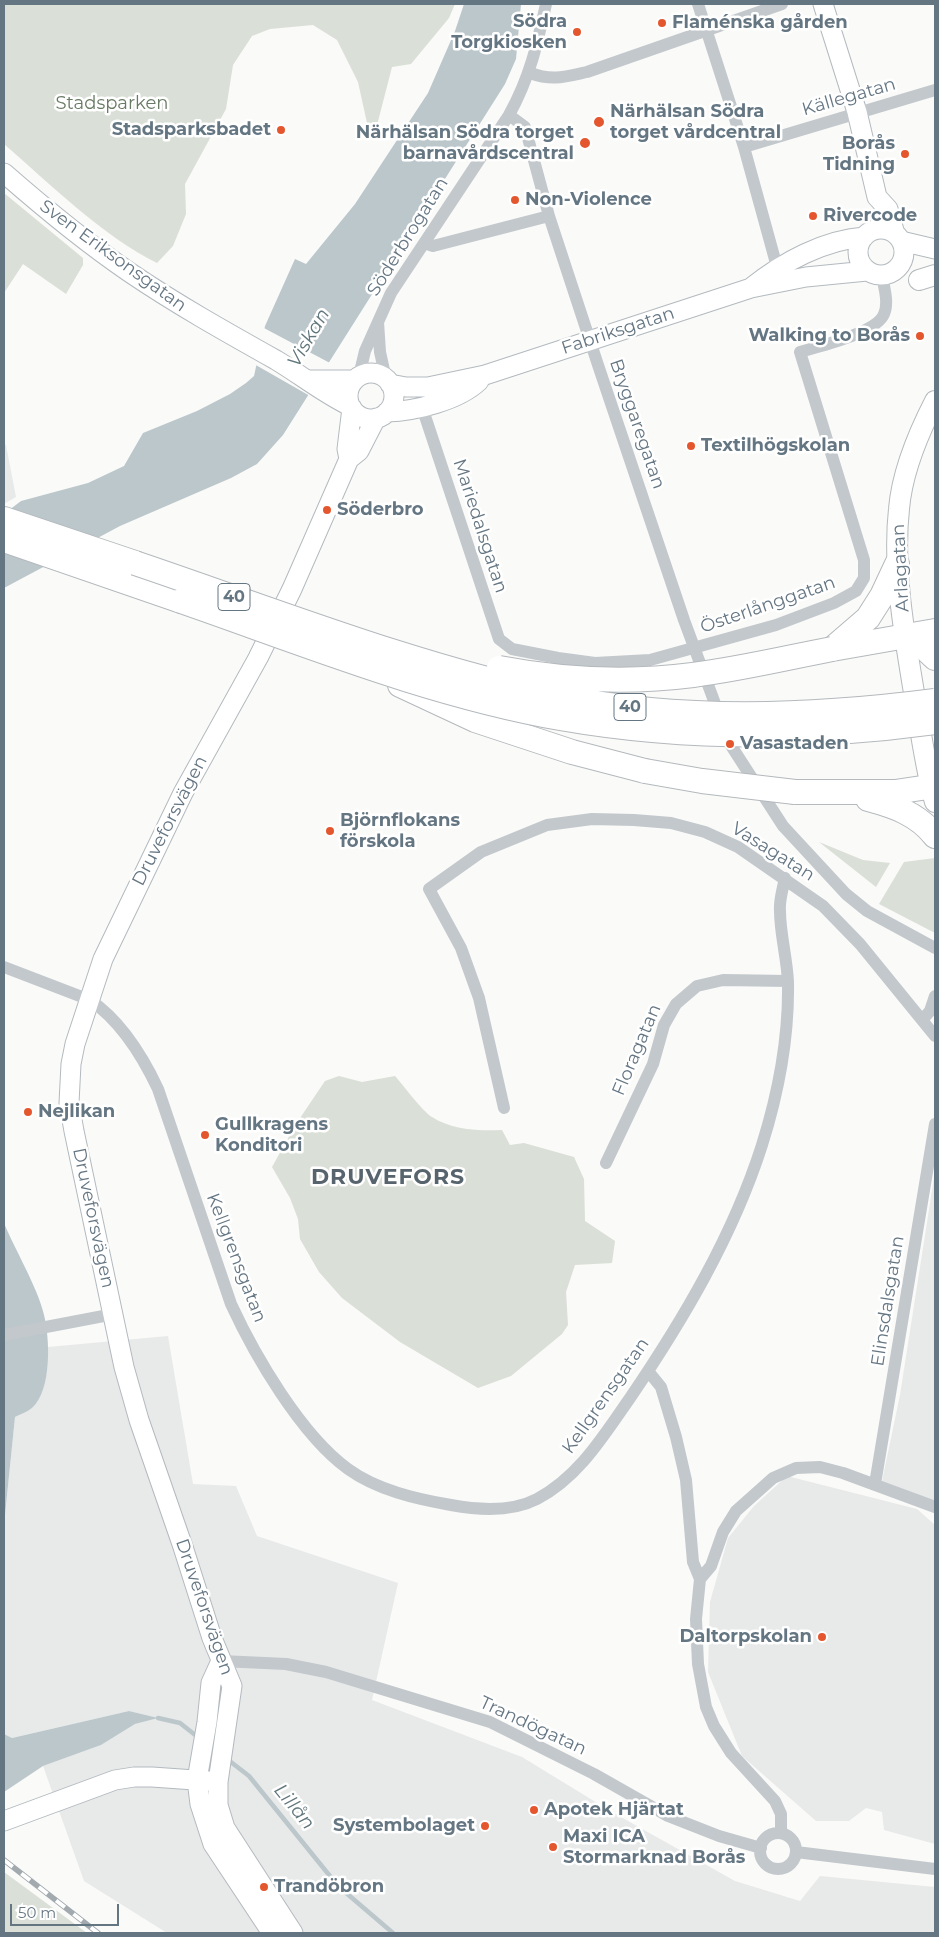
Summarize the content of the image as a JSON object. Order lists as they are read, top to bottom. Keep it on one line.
{"streets":{"highway":["40"],"main road":["Arlagatan"],"street":["Källegatan","Söderbrogatan","Sven Eriksonsgatan","Fabriksgatan","Bryggaregatan","Mariedalsgatan","Österlånggatan","Druveforsvägen","Vasagatan","Floragatan","Kellgrensgatan","Elinsdalsgatan","Trandögatan"]},"crossings":[["Söderbrogatan","Fabriksgatan"],["Söderbrogatan","Bryggaregatan"],["Söderbrogatan","Druveforsvägen"],["Fabriksgatan","Bryggaregatan"],["Fabriksgatan","Mariedalsgatan"],["Fabriksgatan","Österlånggatan"],["Fabriksgatan","Druveforsvägen"],["Bryggaregatan","Österlånggatan"],["Arlagatan","40"],["Druveforsvägen","Kellgrensgatan"],["Druveforsvägen","Trandögatan"],["Vasagatan","Kellgrensgatan"],["Floragatan","Kellgrensgatan"]],"districts":["DRUVEFORS"],"water":["Viskan","Lillån"],"parks":["Stadsparken"],"places":["Flaménska gården","Södra Torgkiosken","Närhälsan Södra torget vårdcentral","Stadsparksbadet","Närhälsan Södra torget barnavårdscentral","Borås Tidning","Non-Violence","Rivercode","Walking to Borås","Textilhögskolan","Söderbro","Vasastaden","Björnflokans förskola","Nejlikan","Gullkragens Konditori","Daltorpskolan","Apotek Hjärtat","Systembolaget","Maxi ICA Stormarknad Borås","Trandöbron"],"scale_bar":"50 m"}
